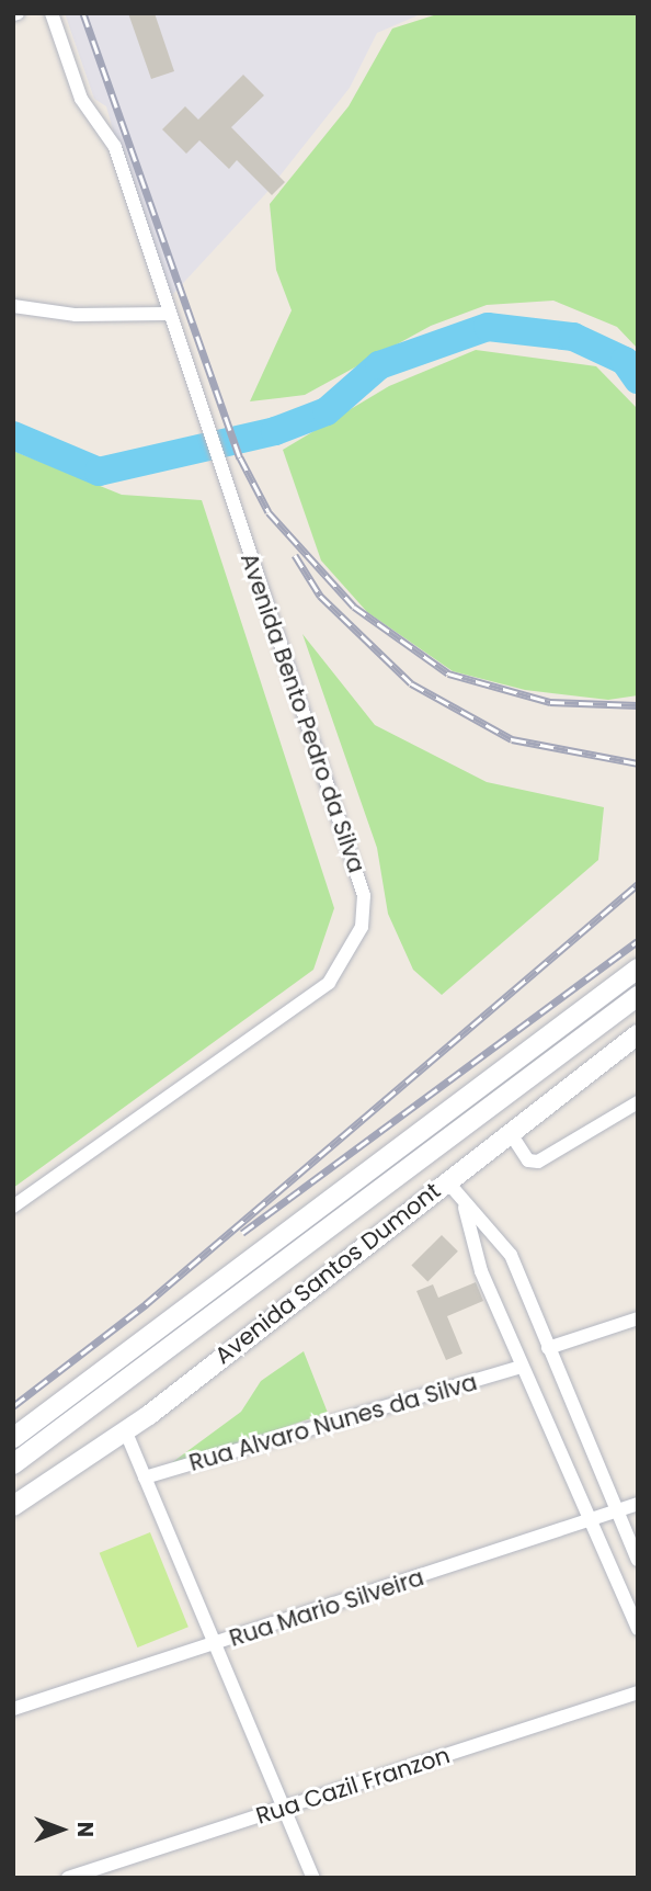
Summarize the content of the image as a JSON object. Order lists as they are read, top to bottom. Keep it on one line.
{"streets":{"main road":["Avenida Santos Dumont"],"street":["Avenida Bento Pedro da Silva","Rua Alvaro Nunes da Silva","Rua Mario Silveira","Rua Cazil Franzon"]},"north":"right"}
